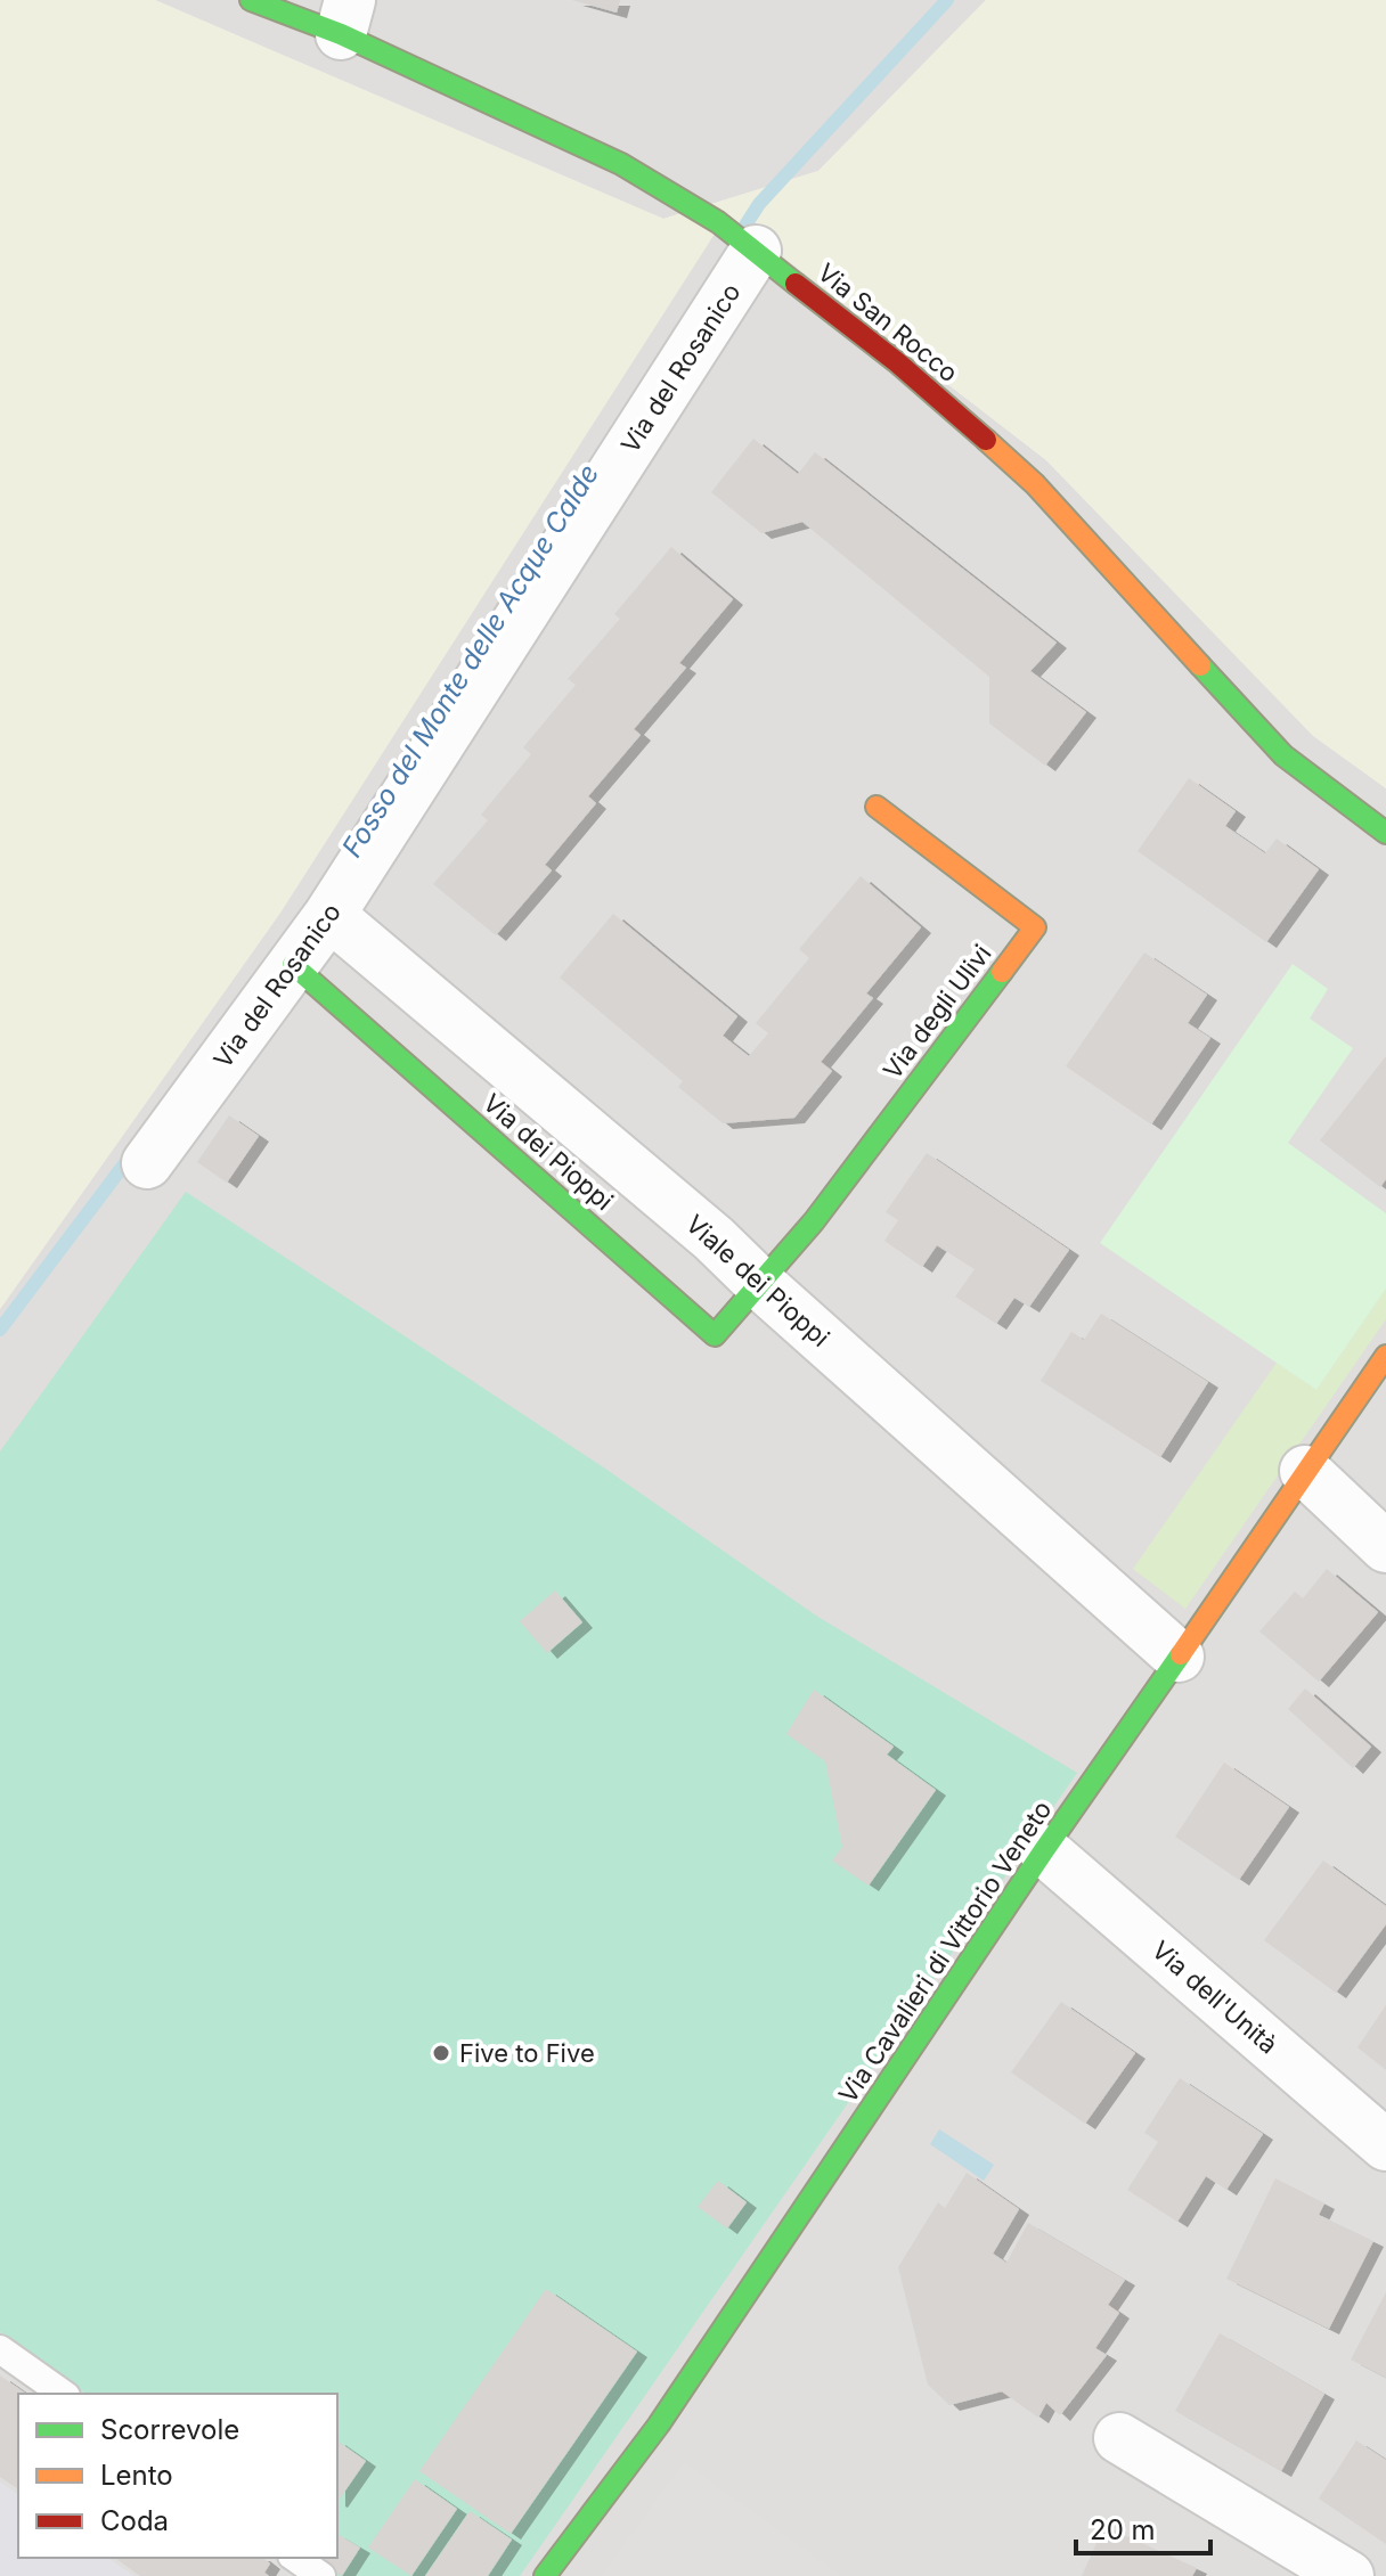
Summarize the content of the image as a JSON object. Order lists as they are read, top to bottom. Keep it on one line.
{"streets":{"street":["Via San Rocco","Via del Rosanico","Via degli Ulivi","Via dei Pioppi","Viale dei Pioppi","Via Cavalieri di Vittorio Veneto","Via dell'Unità"]},"crossings":[["Via San Rocco","Via del Rosanico"],["Via del Rosanico","Via dei Pioppi"],["Via del Rosanico","Viale dei Pioppi"],["Via degli Ulivi","Via dei Pioppi"],["Via degli Ulivi","Viale dei Pioppi"],["Via dei Pioppi","Viale dei Pioppi"],["Viale dei Pioppi","Via Cavalieri di Vittorio Veneto"],["Via Cavalieri di Vittorio Veneto","Via dell'Unità"]],"water":["Fosso del Monte delle Acque Calde"],"places":["Five to Five"],"legend":["Scorrevole","Lento","Coda"],"scale_bar":"20 m"}
